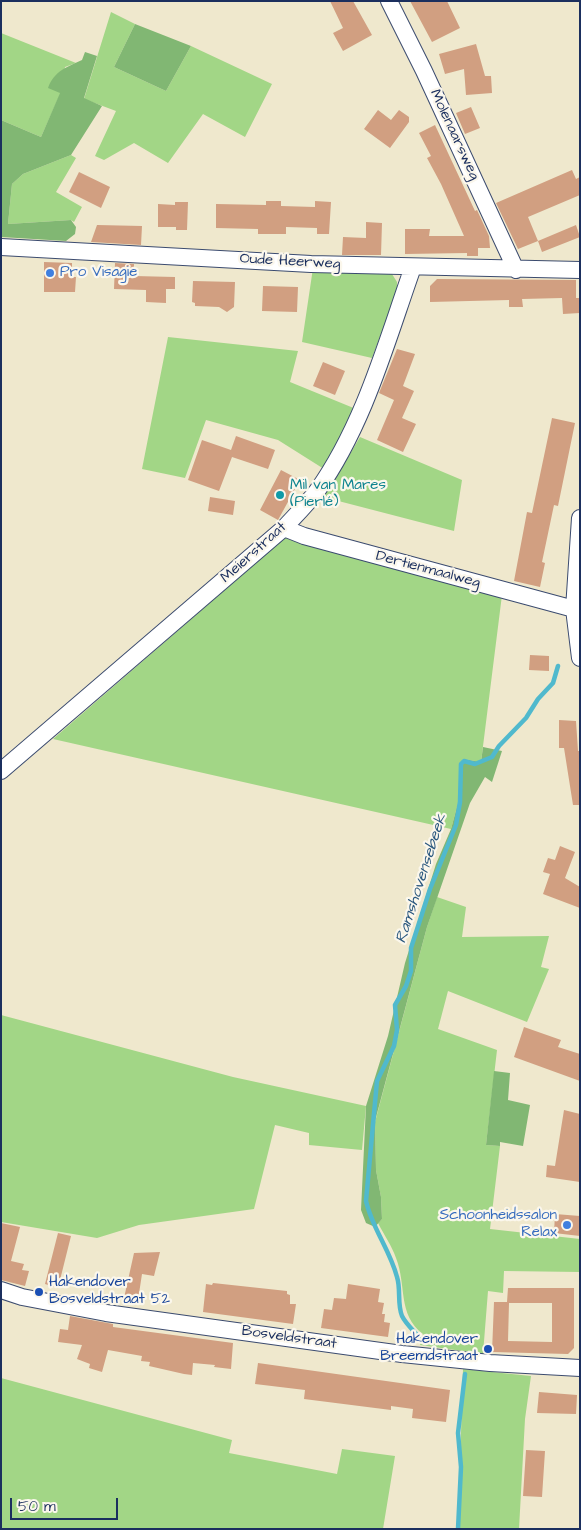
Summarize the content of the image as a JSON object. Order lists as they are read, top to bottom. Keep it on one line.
{"streets":{"street":["Molenaarsweg","Oude Heerweg","Meierstraat","Dertienmaalweg","Bosveldstraat"]},"crossings":[["Molenaarsweg","Oude Heerweg"],["Oude Heerweg","Meierstraat"],["Meierstraat","Dertienmaalweg"]],"water":["Ramshovensebeek"],"places":["Pro Visagie","Mil van Mares (Pierlé)","Schoonheidssalon Relax","Hakendover Bosveldstraat 52","Hakendover Breemdstraat"],"scale_bar":"50 m"}
